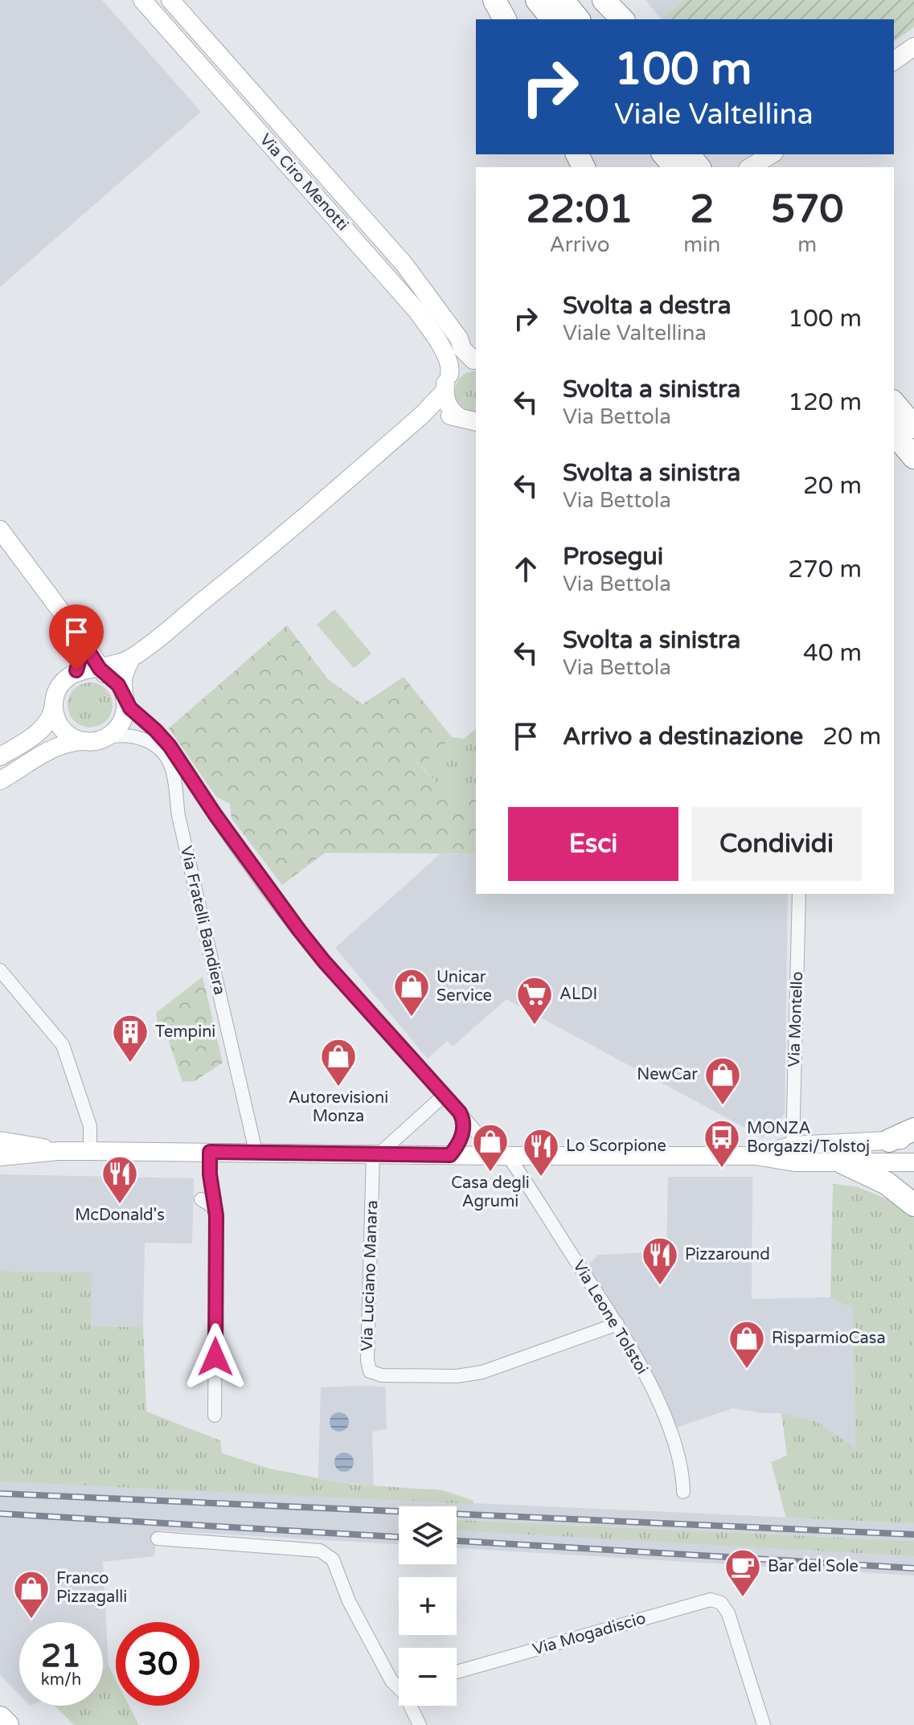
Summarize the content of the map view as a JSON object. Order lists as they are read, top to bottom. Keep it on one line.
{"streets":{"street":["Via Ciro Menotti","Via Fratelli Bandiera","Via Montello","Via Luciano Manara","Via Leone Tolstoi","Via Mogadiscio"]},"crossings":[["Via Fratelli Bandiera","Via Leone Tolstoi"],["Via Luciano Manara","Via Leone Tolstoi"]],"places":{"shop":["Unicar Service","Autorevisioni Monza","NewCar","Casa degli Agrumi","RisparmioCasa","Franco Pizzagalli"],"supermarket":["ALDI"],"building":["Tempini"],"bus stop":["MONZA Borgazzi/Tolstoj"],"restaurant":["Lo Scorpione","McDonald's","Pizzaround"],"cafe":["Bar del Sole"]},"page":{"turn":["100 m","Viale Valtellina"],"eta":["22:01","Arrivo","2","min","570","m"],"list":[{"name":"Svolta a destra","note":"Viale Valtellina","value":"100 m"},{"name":"Svolta a sinistra","note":"Via Bettola","value":"120 m"},{"name":"Svolta a sinistra","note":"Via Bettola","value":"20 m"},{"name":"Prosegui","note":"Via Bettola","value":"270 m"},{"name":"Svolta a sinistra","note":"Via Bettola","value":"40 m"},{"name":"Arrivo a destinazione","value":"20 m"}],"buttons":["Esci","Condividi"],"map_buttons":["+","−"],"speed":"21 km/h","limit":"30"}}
